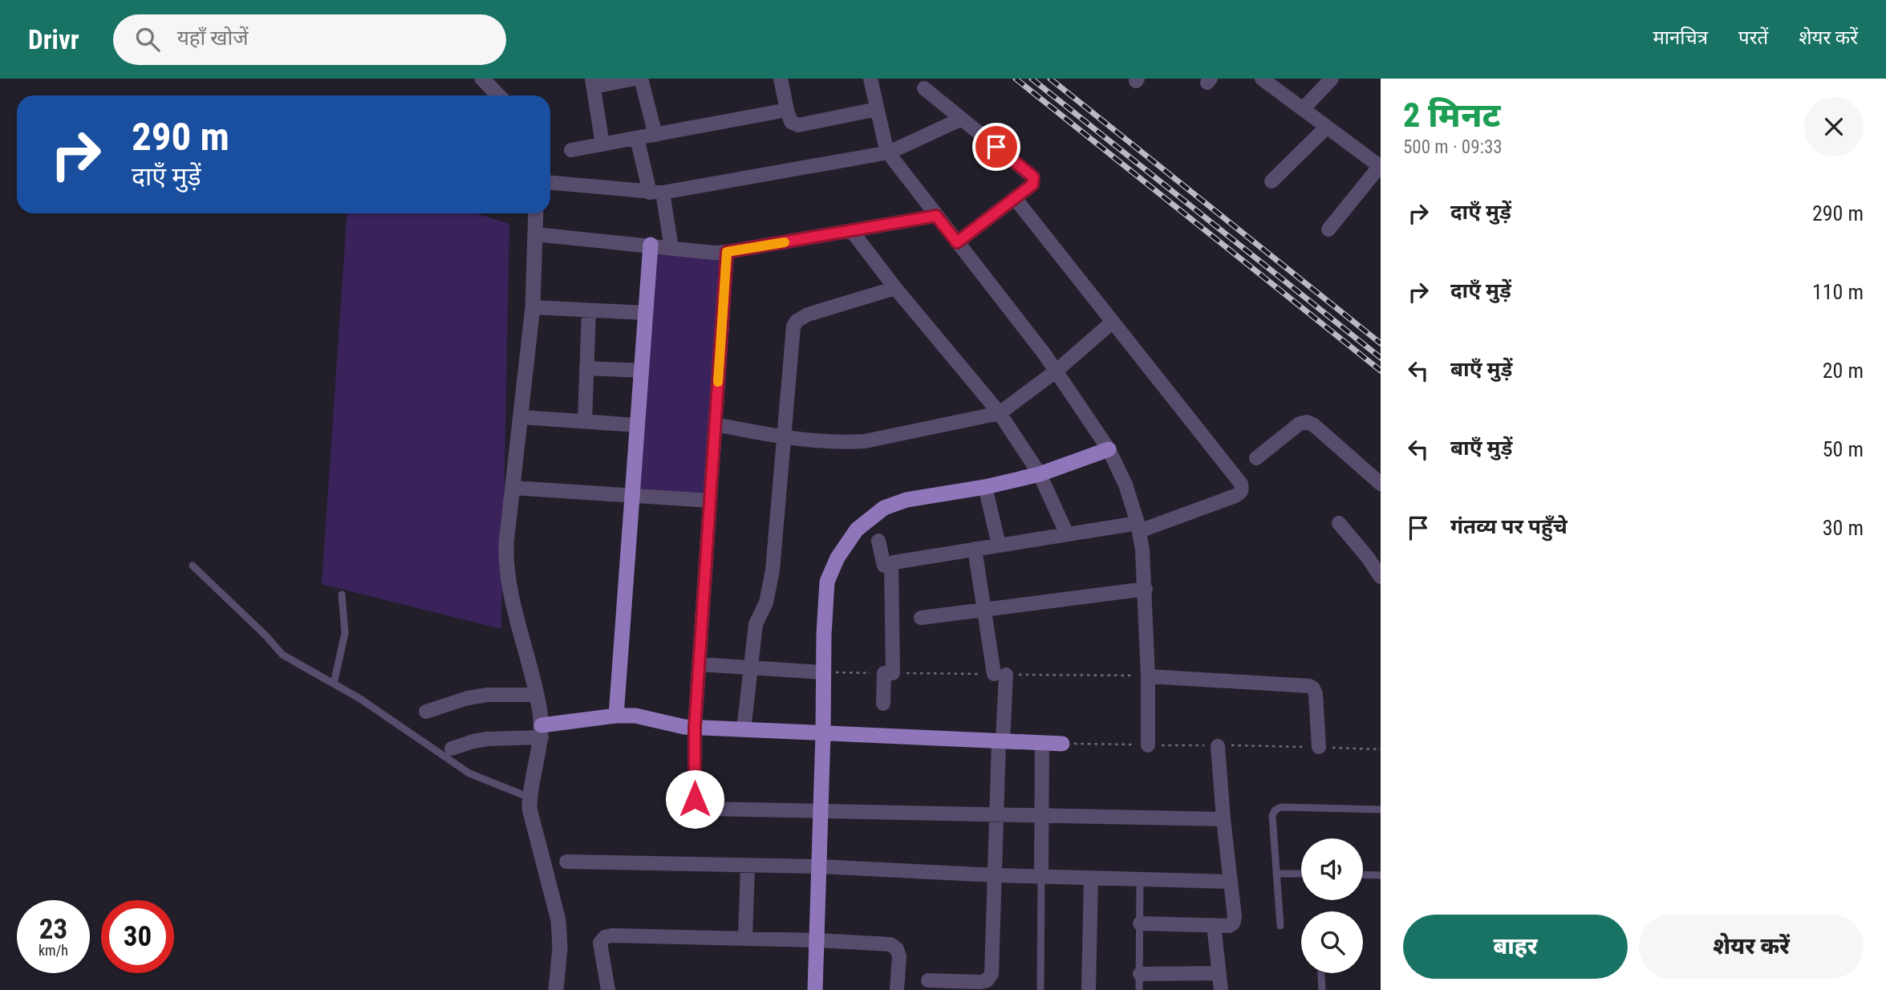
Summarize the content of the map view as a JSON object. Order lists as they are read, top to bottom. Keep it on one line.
{"page":{"header":"Drivr","search":"यहाँ खोजें","nav":["मानचित्र","परतें","शेयर करें"],"heading":["2 मिनट","500 m · 09:33"],"turn":["290 m","दाएँ मुड़ें"],"list":[{"name":"दाएँ मुड़ें","value":"290 m"},{"name":"दाएँ मुड़ें","value":"110 m"},{"name":"बाएँ मुड़ें","value":"20 m"},{"name":"बाएँ मुड़ें","value":"50 m"},{"name":"गंतव्य पर पहुँचे","value":"30 m"}],"speed":"23 km/h","limit":"30","buttons":["बाहर","शेयर करें"]}}
